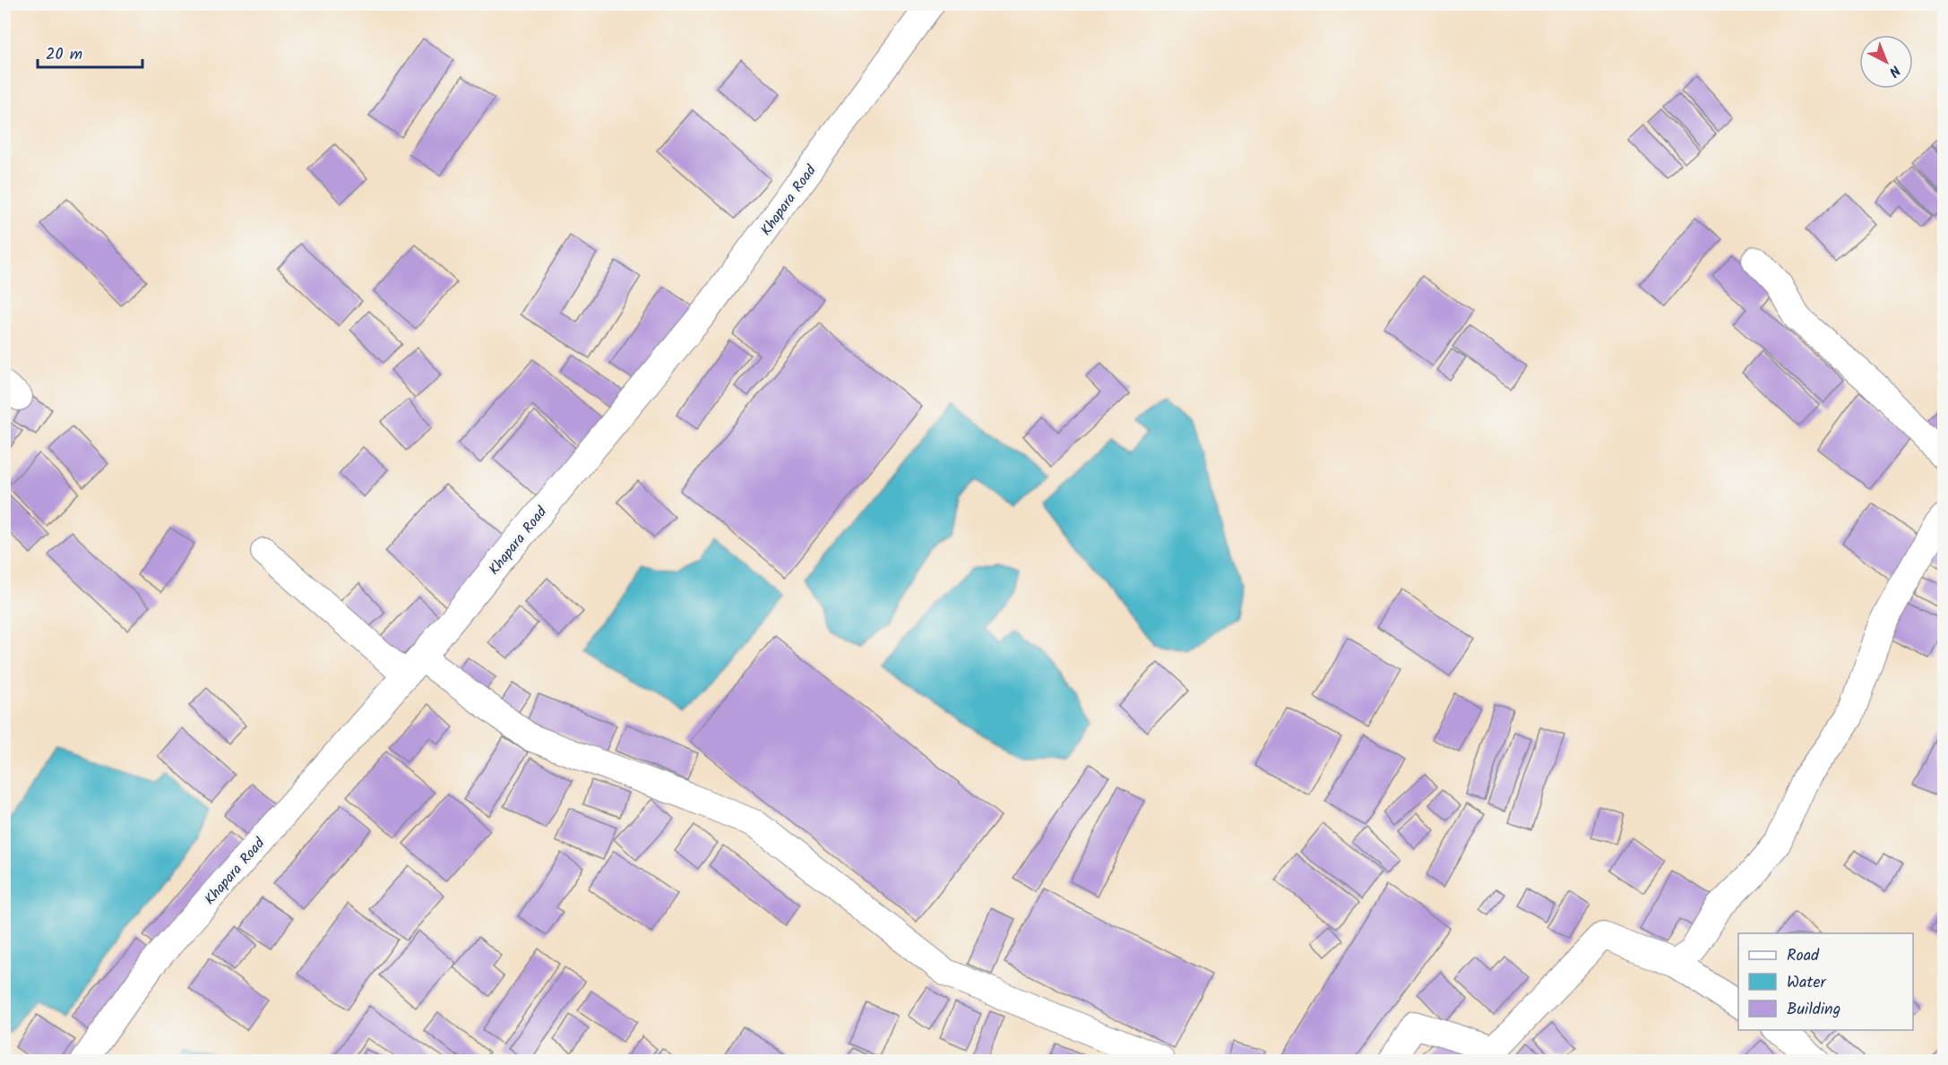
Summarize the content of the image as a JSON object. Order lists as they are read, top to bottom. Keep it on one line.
{"streets":{"street":["Khapara Road"]},"legend":["Road","Water","Building"],"scale_bar":"20 m","north":"bottom right"}
